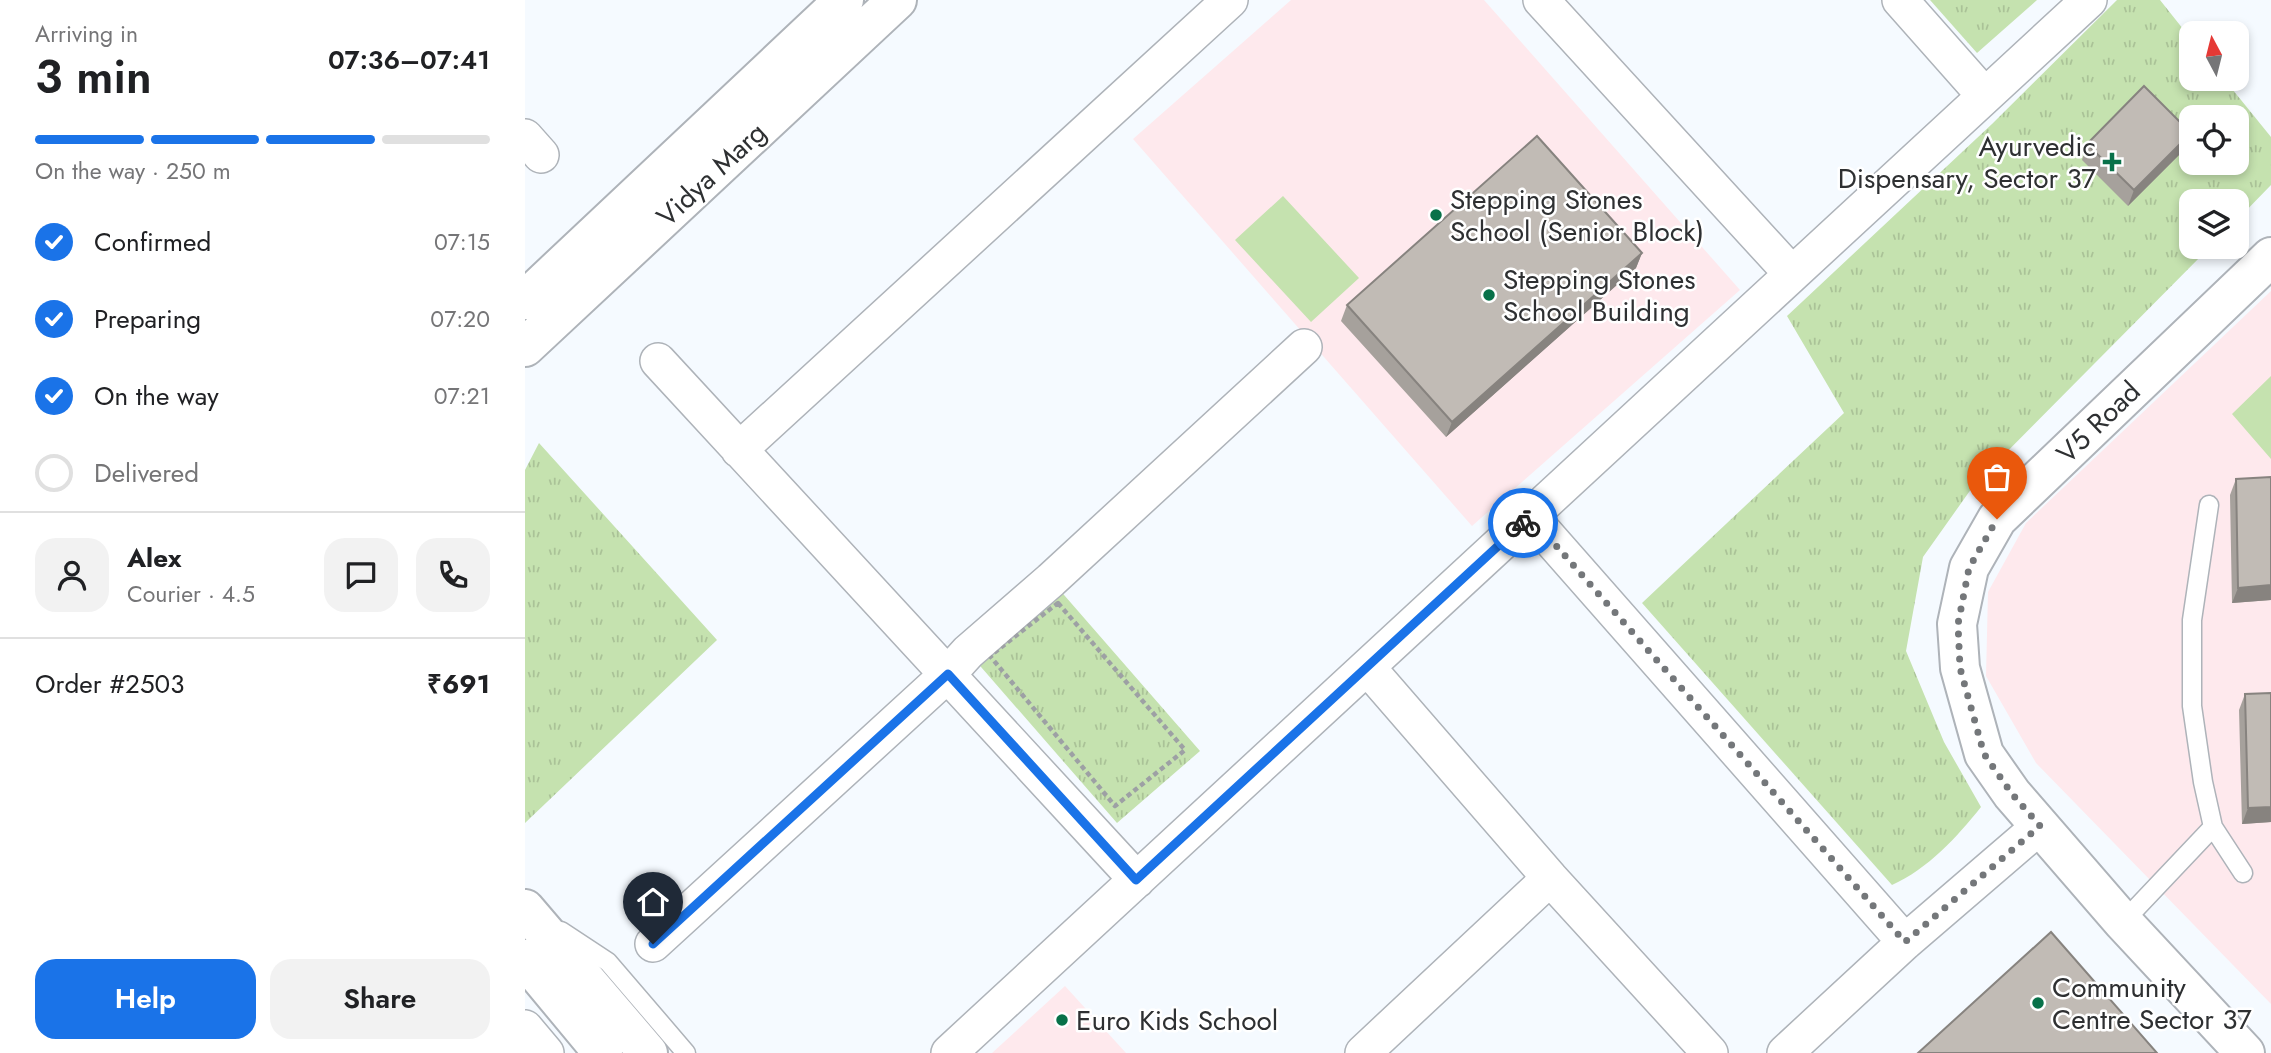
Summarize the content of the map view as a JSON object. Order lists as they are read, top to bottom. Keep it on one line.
{"streets":{"main road":["Vidya Marg","V5 Road"]},"places":{"health":["Ayurvedic Dispensary, Sector 37"],"other":["Stepping Stones School (Senior Block)","Stepping Stones School Building","Community Centre Sector 37","Euro Kids School"]},"north":"top","page":{"heading":["3 min","Arriving in","07:36–07:41"],"panel":["Alex","Courier · 4.5","Order #2503","₹691"],"bar":"On the way · 250 m","list":[["Confirmed","07:15"],["Preparing","07:20"],["On the way","07:21"],"Delivered"],"buttons":["Help","Share"]}}
